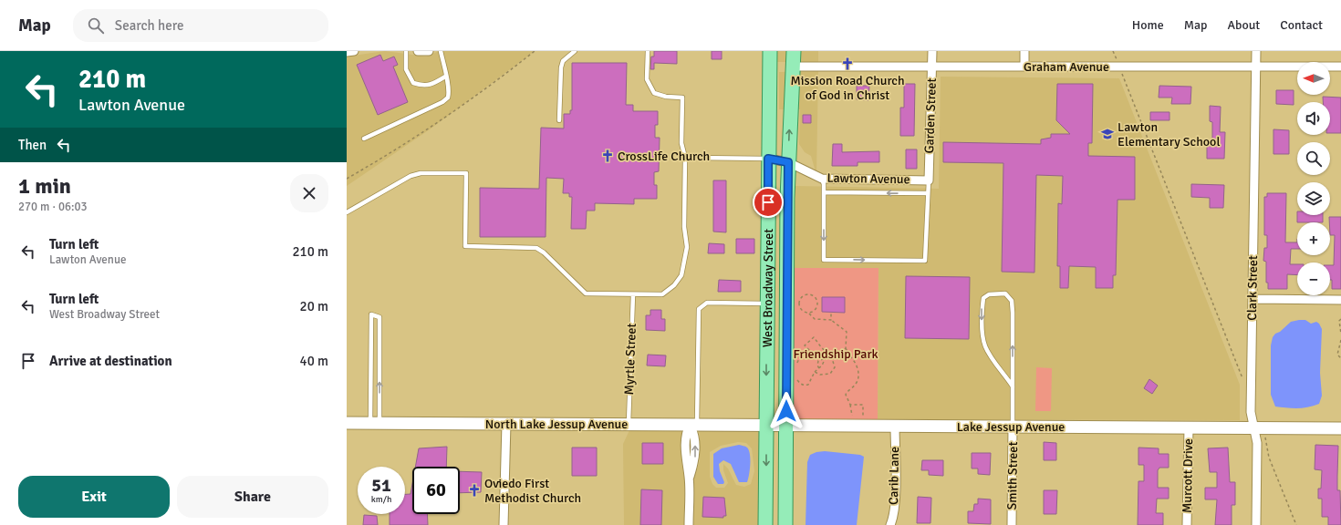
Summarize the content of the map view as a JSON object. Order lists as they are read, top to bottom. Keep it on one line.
{"streets":{"main road":["West Broadway Street"],"street":["Graham Avenue","Garden Street","Lawton Avenue","Clark Street","North Lake Jessup Avenue","Lake Jessup Avenue","Carib Lane","Smith Street","Murcott Drive"],"lane":["Myrtle Street"]},"crossings":[["Graham Avenue","Garden Street"],["Graham Avenue","West Broadway Street"],["Graham Avenue","Clark Street"],["Garden Street","Lawton Avenue"],["Lawton Avenue","West Broadway Street"],["West Broadway Street","North Lake Jessup Avenue"],["West Broadway Street","Lake Jessup Avenue"],["Clark Street","Lake Jessup Avenue"],["Myrtle Street","North Lake Jessup Avenue"],["North Lake Jessup Avenue","Lake Jessup Avenue"],["Lake Jessup Avenue","Carib Lane"],["Lake Jessup Avenue","Smith Street"],["Lake Jessup Avenue","Murcott Drive"]],"parks":["Friendship Park"],"places":{"church":["Mission Road Church of God in Christ","CrossLife Church","Oviedo First Methodist Church"],"school or university":["Lawton Elementary School"]},"north":"left","page":{"header":"Map","search":"Search here","nav":["Home","Map","About","Contact"],"turn":["210 m","Lawton Avenue"],"map_buttons":["+","−"],"then":"Then","heading":["1 min","270 m · 06:03"],"list":[{"name":"Turn left","note":"Lawton Avenue","value":"210 m"},{"name":"Turn left","note":"West Broadway Street","value":"20 m"},{"name":"Arrive at destination","value":"40 m"}],"speed":"51 km/h","limit":"60","buttons":["Exit","Share"]}}
